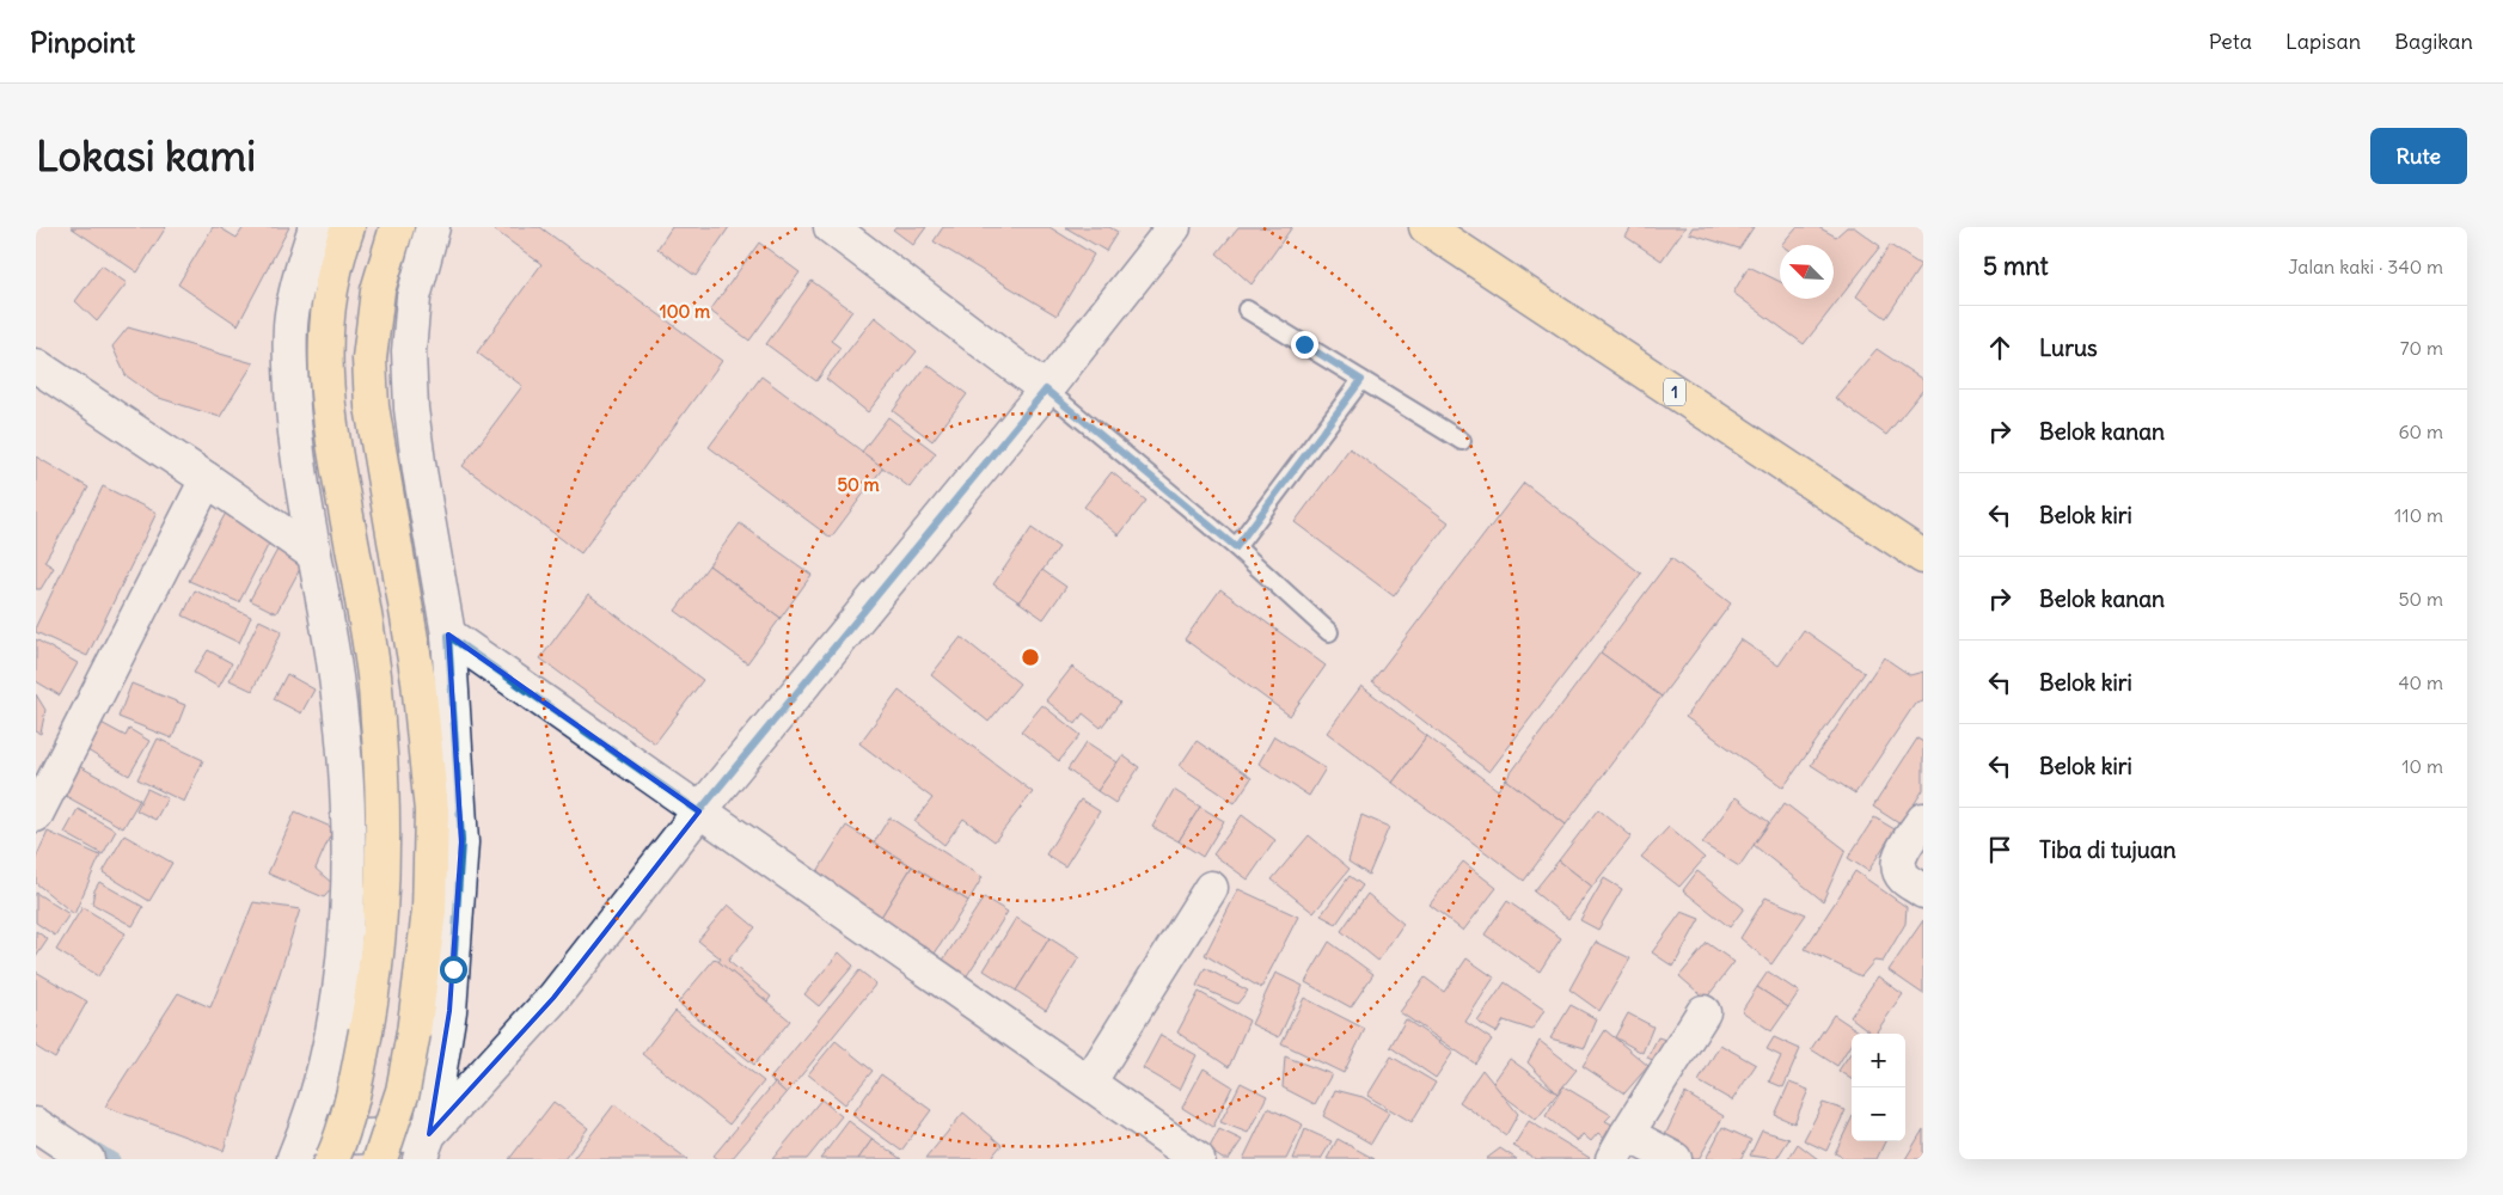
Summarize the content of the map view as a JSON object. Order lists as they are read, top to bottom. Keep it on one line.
{"streets":{"highway":["1"]},"north":"top left","page":{"header":"Pinpoint","nav":["Peta","Lapisan","Bagikan"],"buttons":"Rute","title":"Lokasi kami","heading":["5 mnt","Jalan kaki · 340 m"],"list":[["Lurus","70 m"],["Belok kanan","60 m"],["Belok kiri","110 m"],["Belok kanan","50 m"],["Belok kiri","40 m"],["Belok kiri","10 m"],"Tiba di tujuan"],"map_buttons":["+","−"]},"rings":["100 m","50 m"]}
